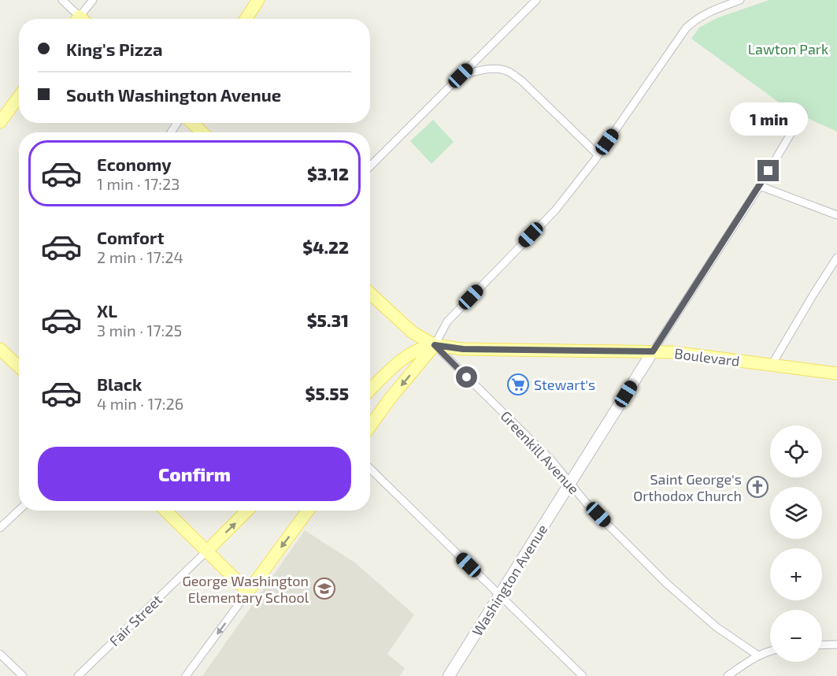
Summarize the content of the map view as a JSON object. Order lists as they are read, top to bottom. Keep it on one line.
{"streets":{"main road":["Boulevard","Greenkill Avenue","Washington Avenue","Fair Street"]},"crossings":[["Boulevard","Greenkill Avenue"],["Boulevard","Washington Avenue"],["Greenkill Avenue","Washington Avenue"]],"parks":["Lawton Park"],"places":{"supermarket":["Stewart's"],"church":["Saint George's Orthodox Church"],"school or university":["George Washington Elementary School"]},"page":{"banner":["King's Pizza","South Washington Avenue"],"bubble":"1 min","list":[{"name":"Economy","note":"1 min · 17:23","value":"$3.12"},{"name":"Comfort","note":"2 min · 17:24","value":"$4.22"},{"name":"XL","note":"3 min · 17:25","value":"$5.31"},{"name":"Black","note":"4 min · 17:26","value":"$5.55"}],"map_buttons":["+","−"],"buttons":"Confirm"}}
